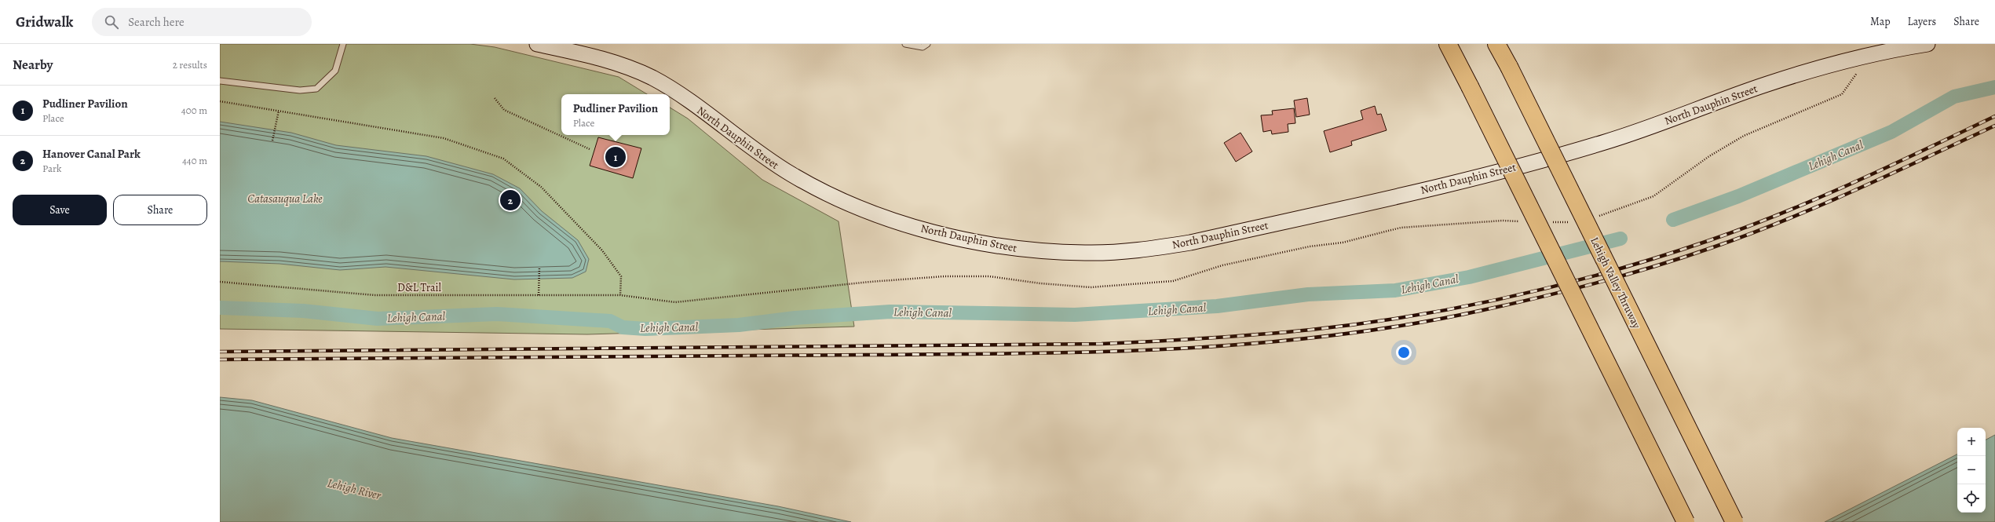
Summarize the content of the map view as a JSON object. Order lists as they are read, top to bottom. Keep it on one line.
{"streets":{"highway":["Lehigh Valley Thruway"],"street":["North Dauphin Street"],"path":["D&L Trail"]},"water":["Lehigh Canal","Catasauqua Lake","Lehigh River"],"page":{"header":"Gridwalk","search":"Search here","nav":["Map","Layers","Share"],"heading":["Nearby","2 results"],"list":[{"mark":"1","name":"Pudliner Pavilion","note":"Place","value":"400 m"},{"mark":"2","name":"Hanover Canal Park","note":"Park","value":"440 m"}],"popup":["Pudliner Pavilion","Place"],"pins":["1","2"],"buttons":["Save","Share"],"map_buttons":["+","−"]}}
